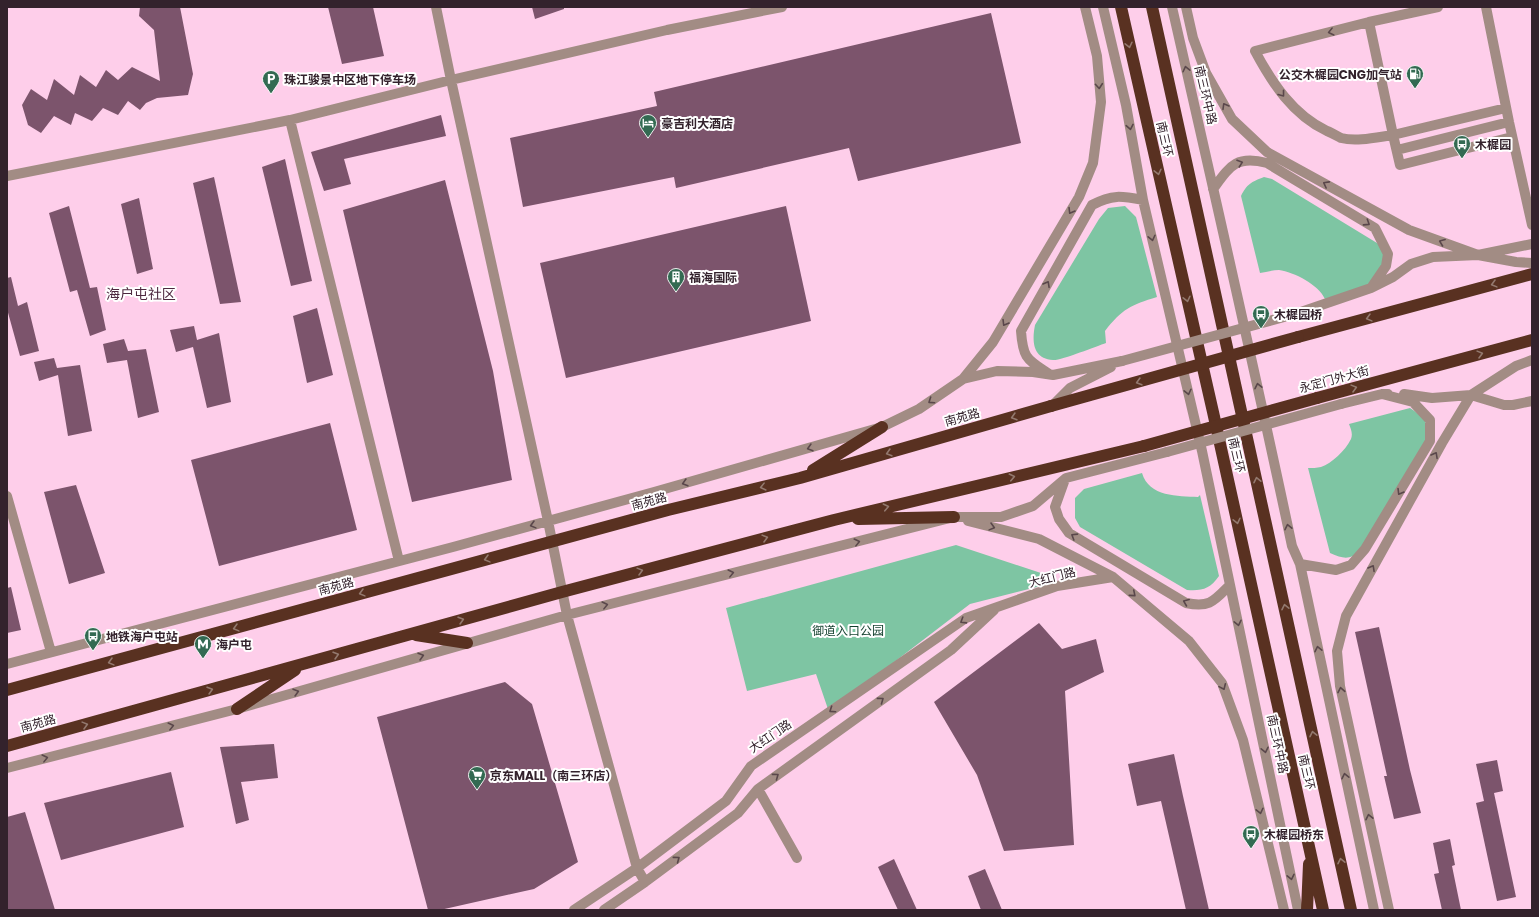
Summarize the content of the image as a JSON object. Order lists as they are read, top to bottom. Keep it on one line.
{"streets":{"highway":["南三环","永定门外大街","南苑路"],"street":["南三环中路","大红门路"]},"crossings":[["永定门外大街","南苑路"]],"one_way":["永定门外大街"],"districts":["海户屯社区"],"parks":["御道入口公园"],"places":{"fuel station":["公交木樨园CNG加气站"],"parking":["珠江骏景中区地下停车场"],"hotel":["豪吉利大酒店"],"bus stop":["木樨园","木樨园桥","地铁海户屯站","木樨园桥东"],"building":["福海国际"],"metro station":["海户屯"],"supermarket":["京东MALL（南三环店）"]}}
